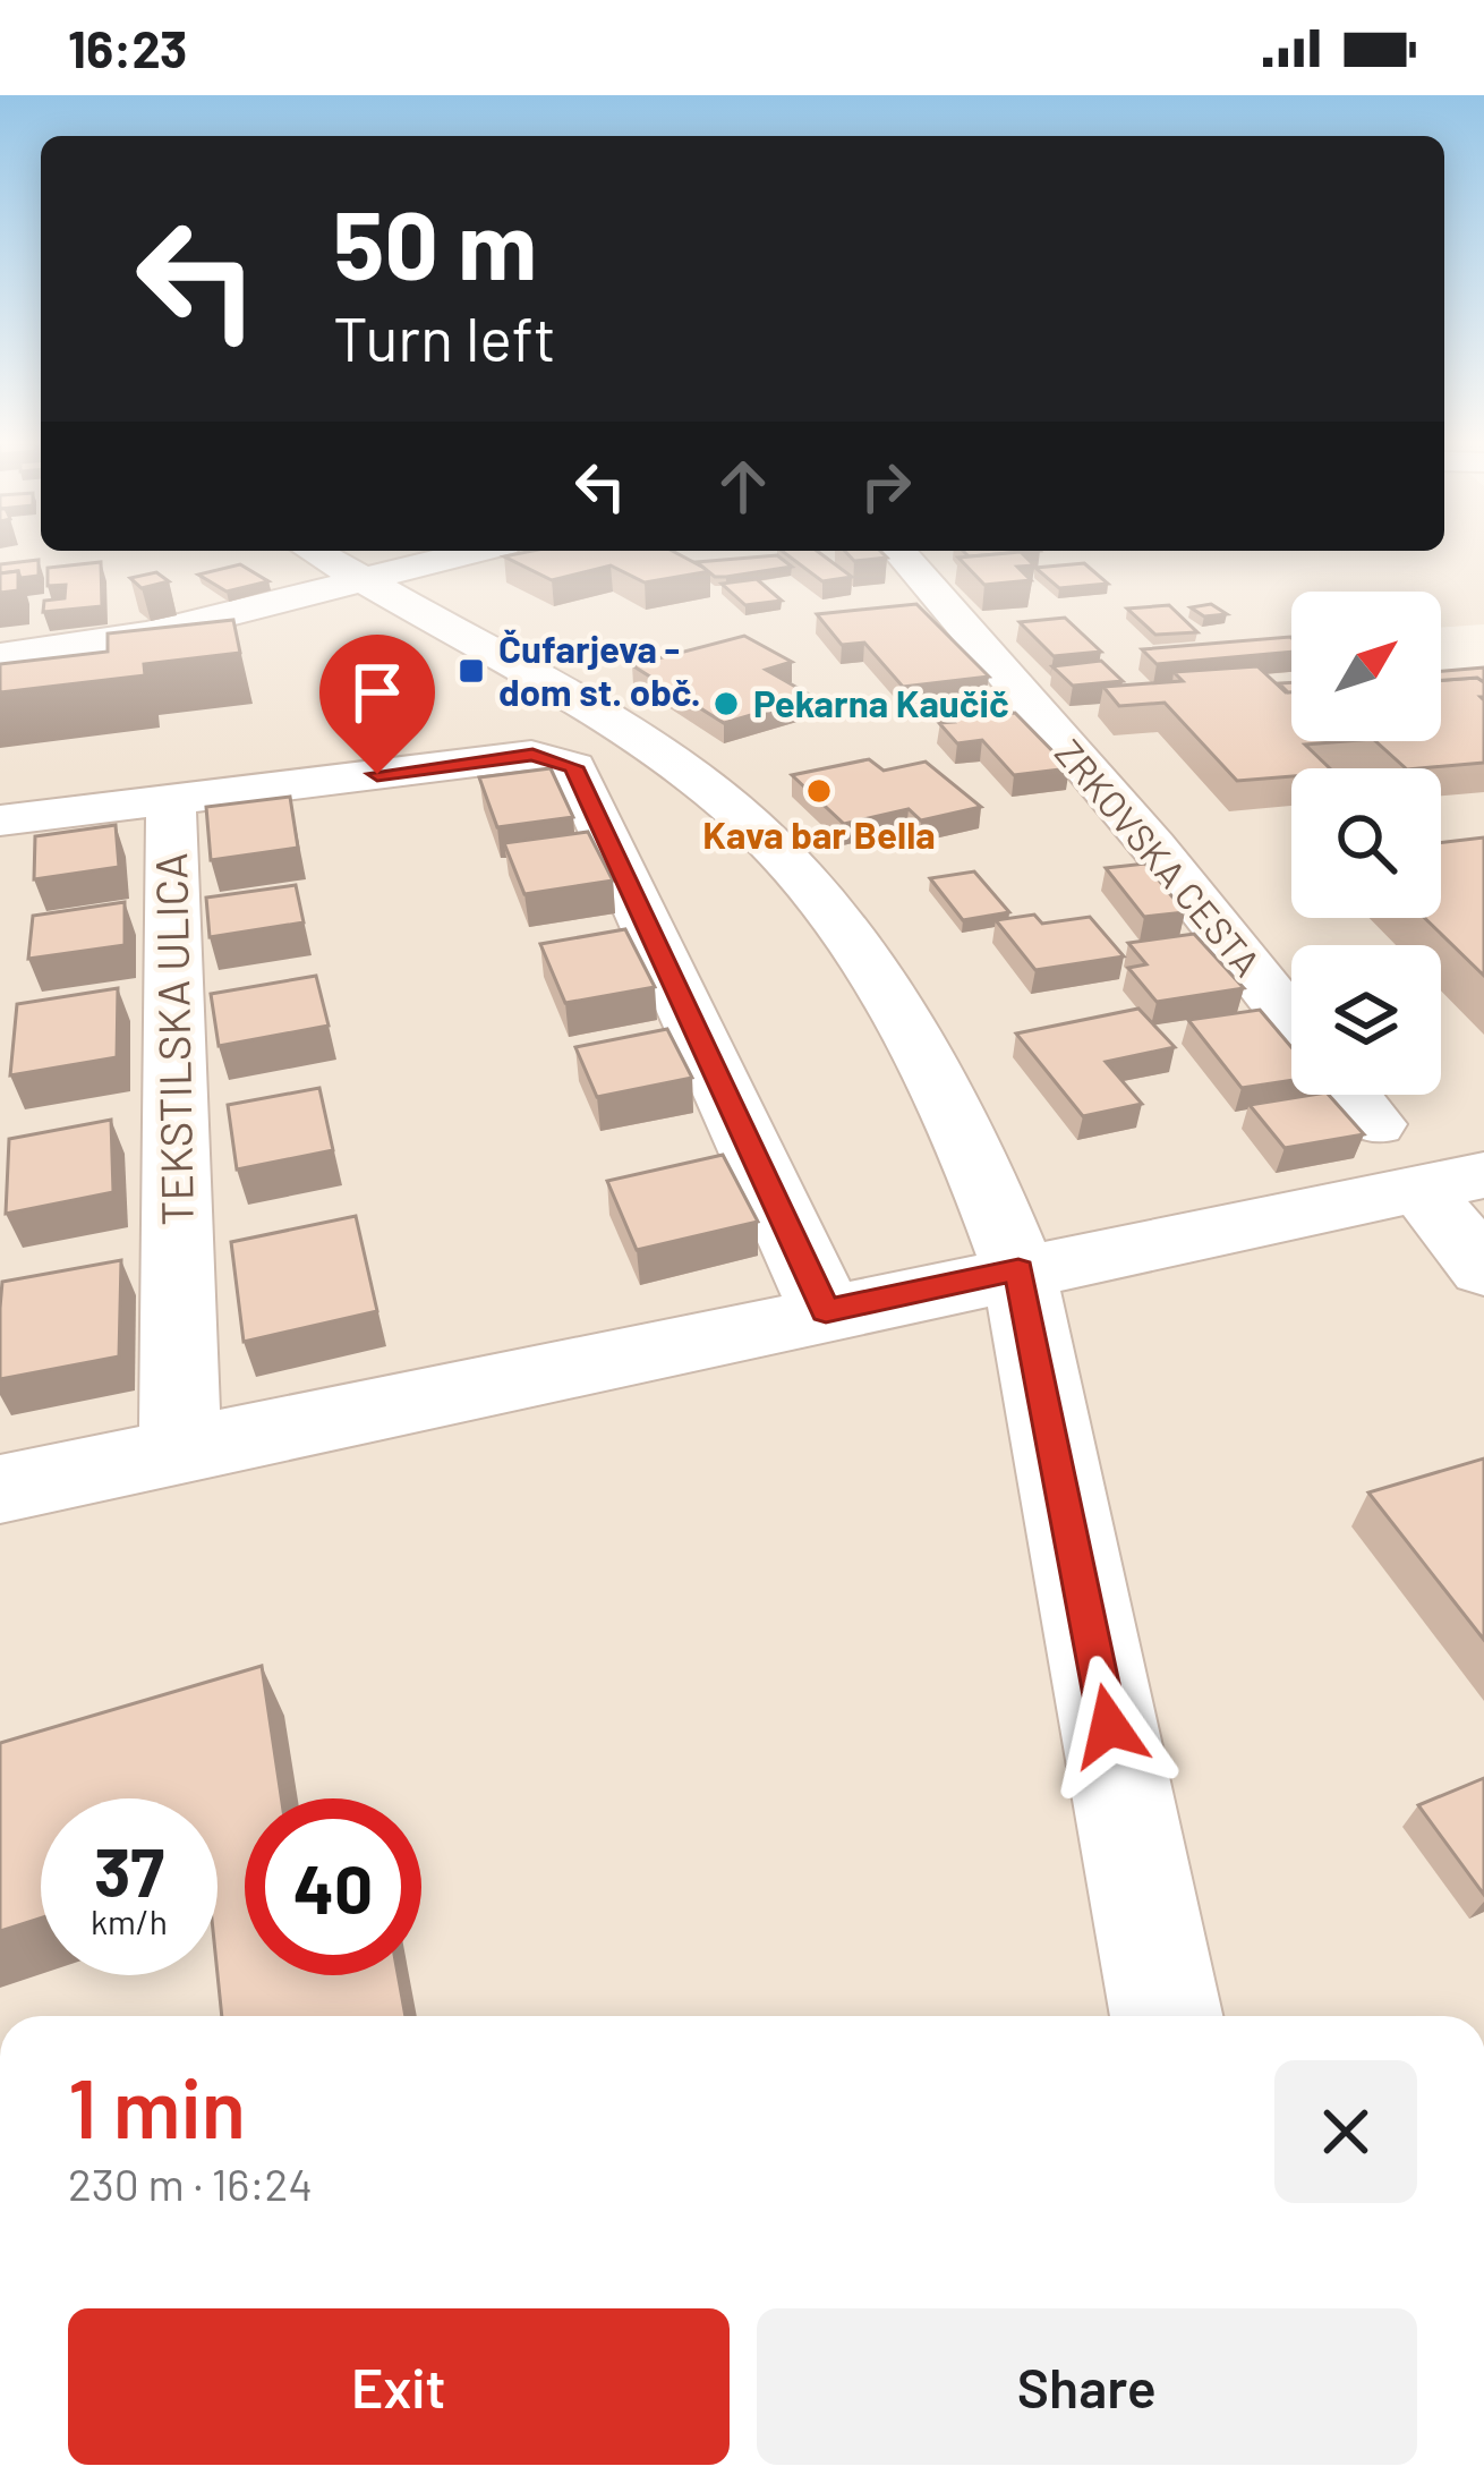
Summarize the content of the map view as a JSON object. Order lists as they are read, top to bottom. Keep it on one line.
{"streets":{"street":["ZRKOVSKA CESTA","TEKSTILSKA ULICA"]},"places":{"transit":["Čufarjeva - dom st. obč."],"other":["Pekarna Kaučič","Kava bar Bella"]},"north":"top right","page":{"status":"16:23","turn":["50 m","Turn left"],"speed":"37 km/h","limit":"40","heading":["1 min","230 m · 16:24"],"buttons":["Exit","Share"]}}
